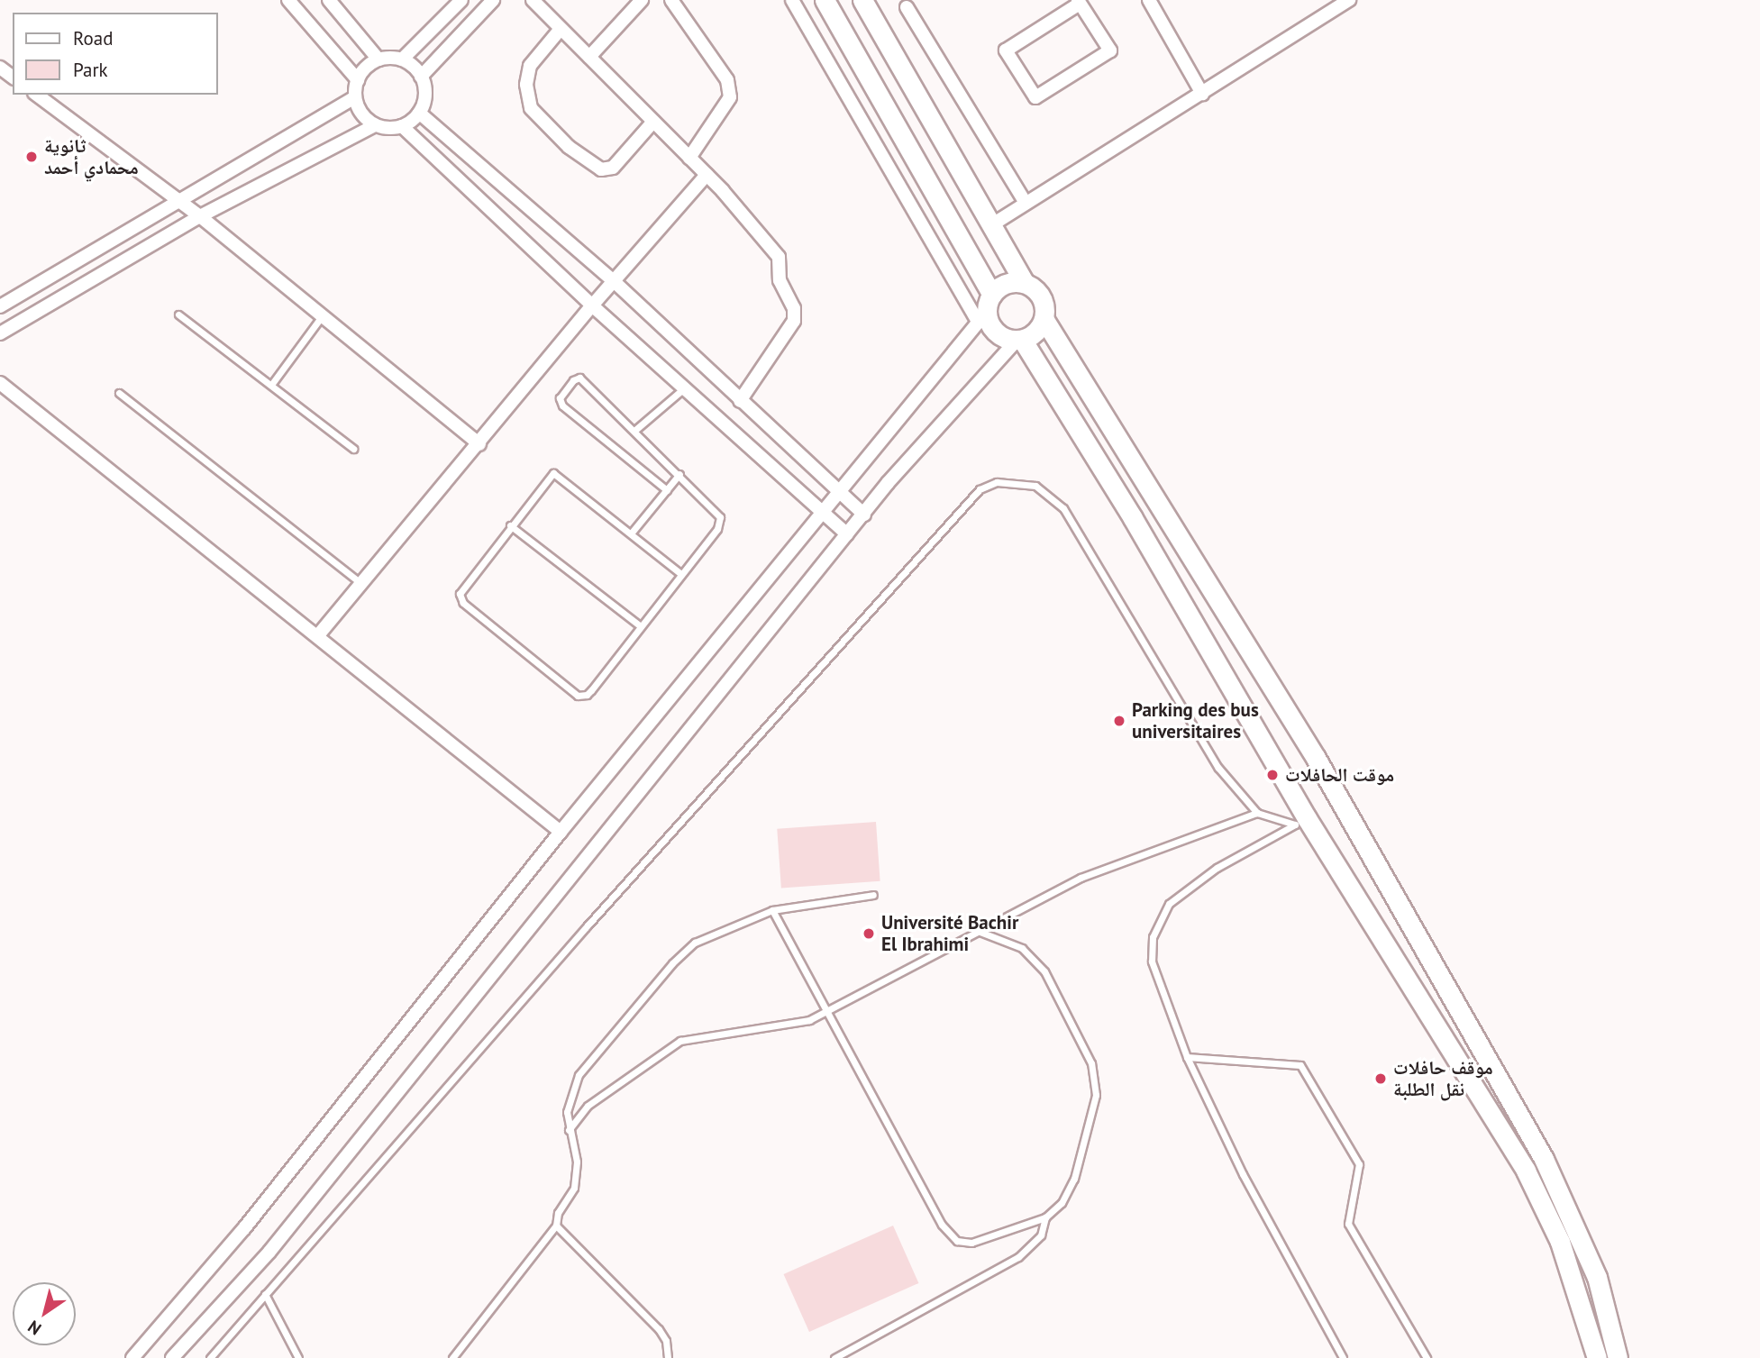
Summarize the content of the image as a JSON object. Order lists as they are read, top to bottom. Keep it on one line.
{"places":["ثانوية محمادي أحمد","Parking des bus universitaires","موقت الحافلات","Université Bachir El Ibrahimi","موقف حافلات نقل الطلبة"],"legend":["Road","Park"],"north":"bottom left"}
